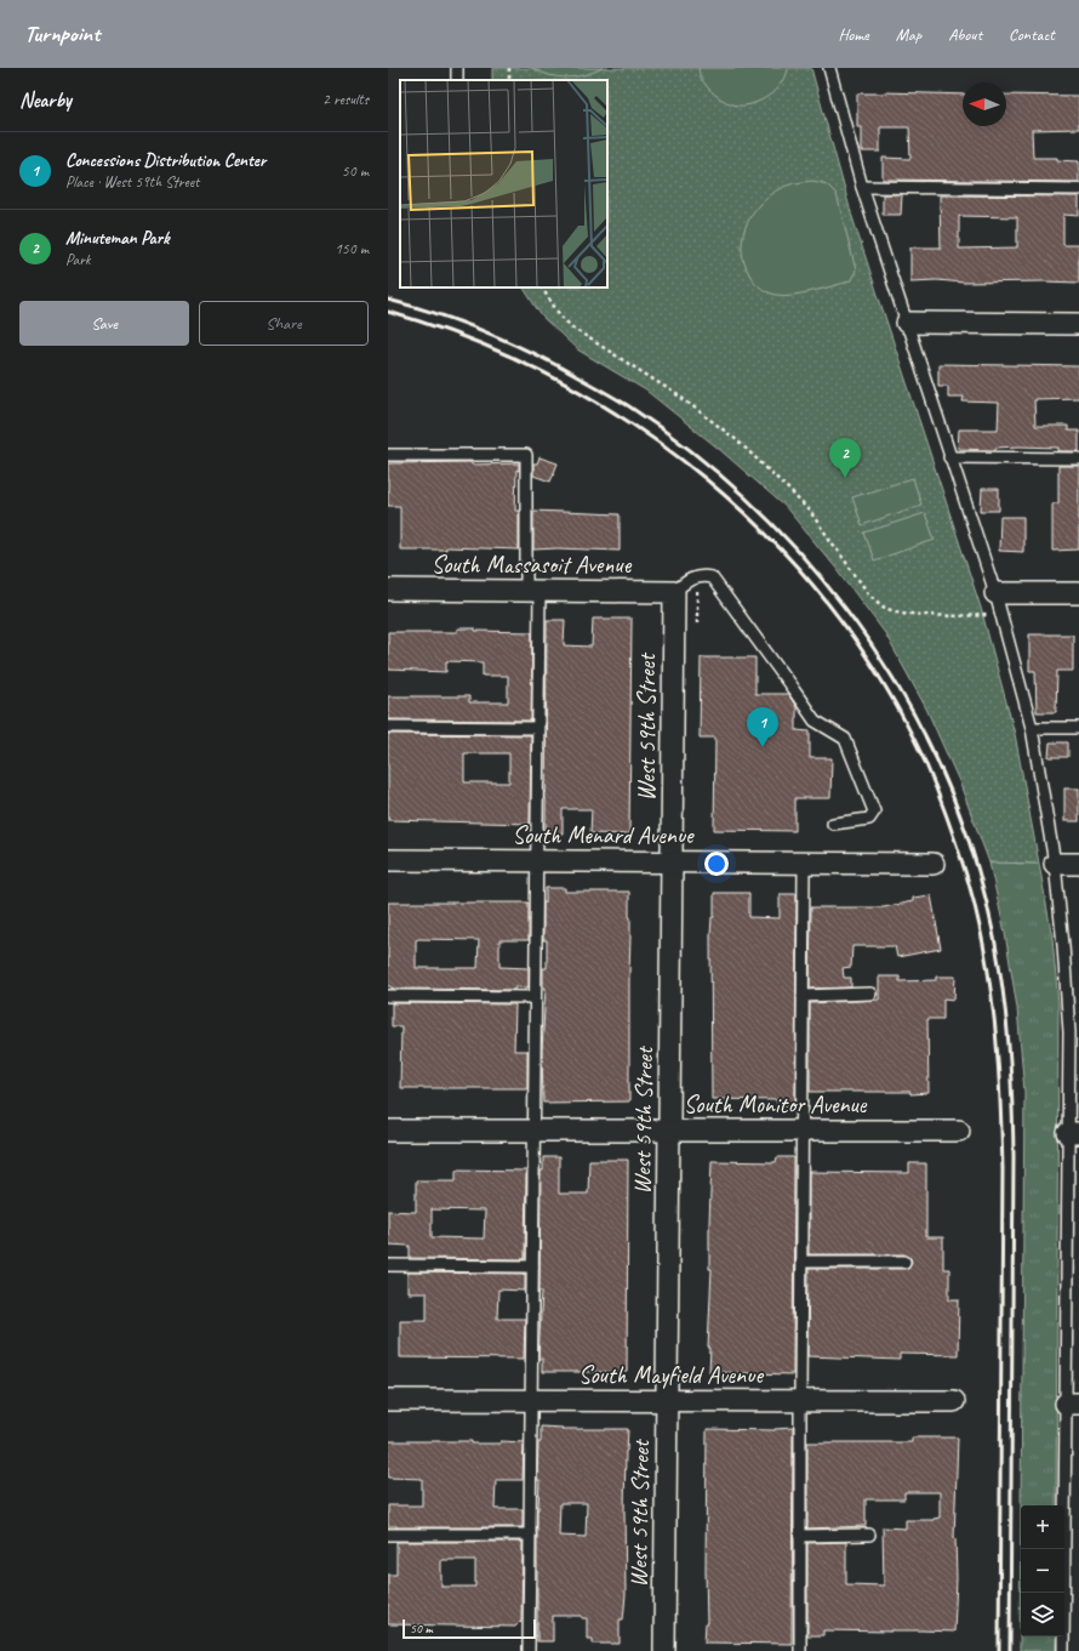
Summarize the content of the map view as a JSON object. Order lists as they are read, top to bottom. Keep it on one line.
{"streets":{"street":["South Massasoit Avenue","West 59th Street","South Menard Avenue","South Monitor Avenue","South Mayfield Avenue"]},"crossings":[["South Massasoit Avenue","West 59th Street"],["West 59th Street","South Menard Avenue"],["West 59th Street","South Monitor Avenue"],["West 59th Street","South Mayfield Avenue"]],"scale_bar":"50 m","north":"left","page":{"header":"Turnpoint","nav":["Home","Map","About","Contact"],"heading":["Nearby","2 results"],"list":[{"mark":"1","name":"Concessions Distribution Center","note":"Place · West 59th Street","value":"50 m"},{"mark":"2","name":"Minuteman Park","note":"Park","value":"150 m"}],"buttons":["Save","Share"],"pins":["2","1"],"map_buttons":["+","−"],"scale":"50 m"}}
